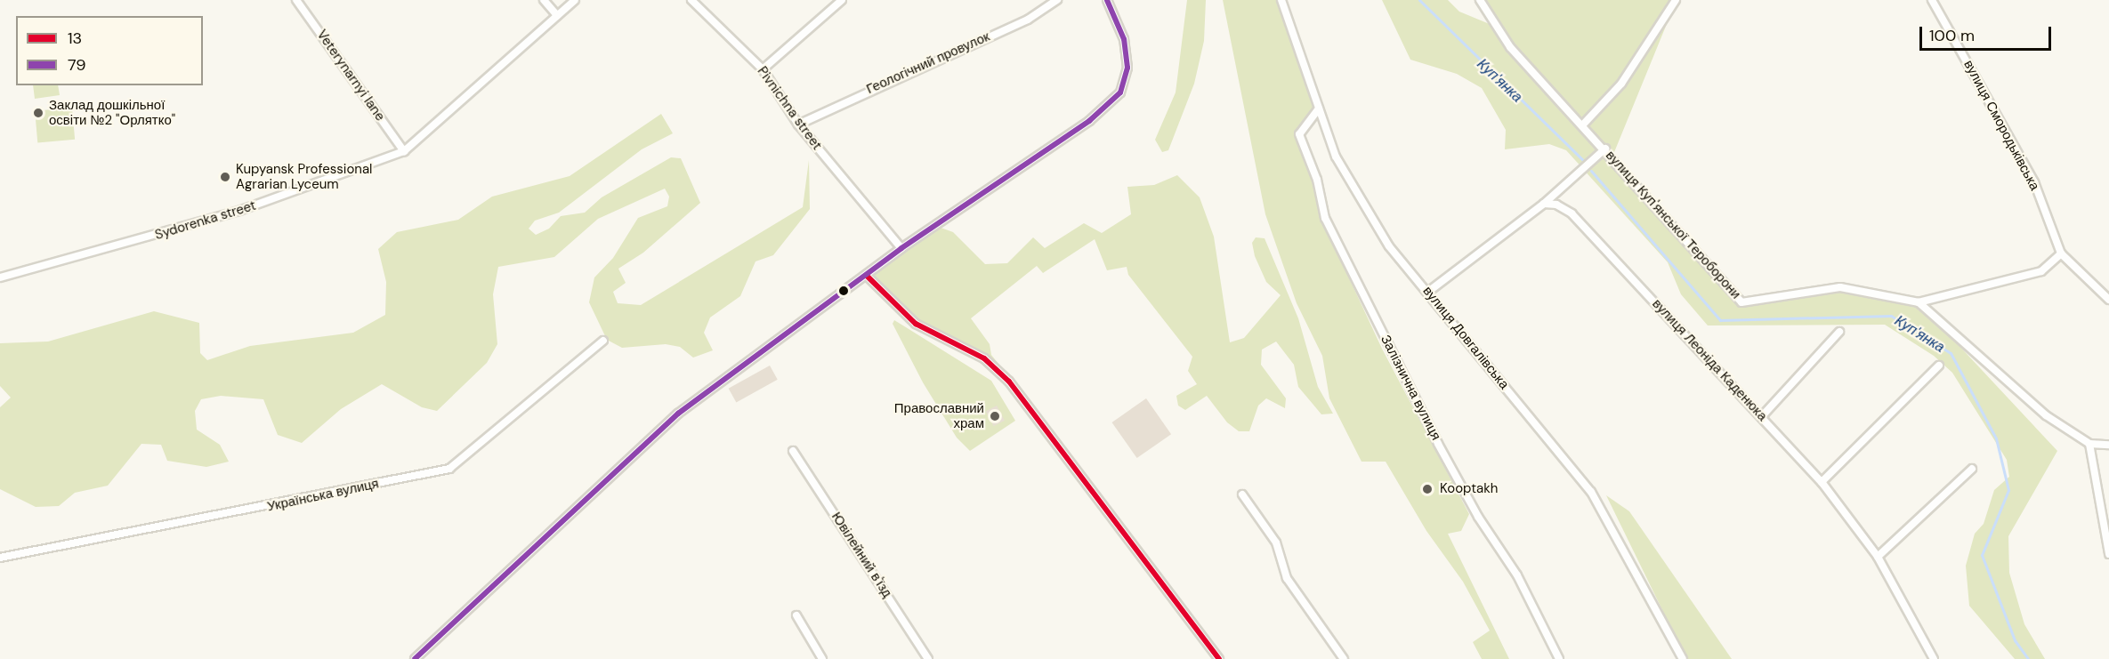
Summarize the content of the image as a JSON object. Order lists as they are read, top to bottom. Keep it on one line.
{"streets":{"street":["Геологічний провулок","Veterynarnyi lane","Pivnichna street","вулиця Смородьківська","Sydorenka street","вулиця Куп'янської Тероборони","вулиця Довгалівська","вулиця Леоніда Каденюка","Залізнична вулиця","Українська вулиця","Ювілейний в'їзд"]},"crossings":[["Геологічний провулок","Pivnichna street"],["Veterynarnyi lane","Sydorenka street"],["вулиця Довгалівська","Залізнична вулиця"]],"water":["Куп'янка"],"places":["Заклад дошкільної освіти №2 \"Орлятко\"","Kupyansk Professional Agrarian Lyceum","Православний храм","Kooptakh"],"lines":["transit line 79","transit line 13"],"legend":["13","79"],"scale_bar":"100 m"}
